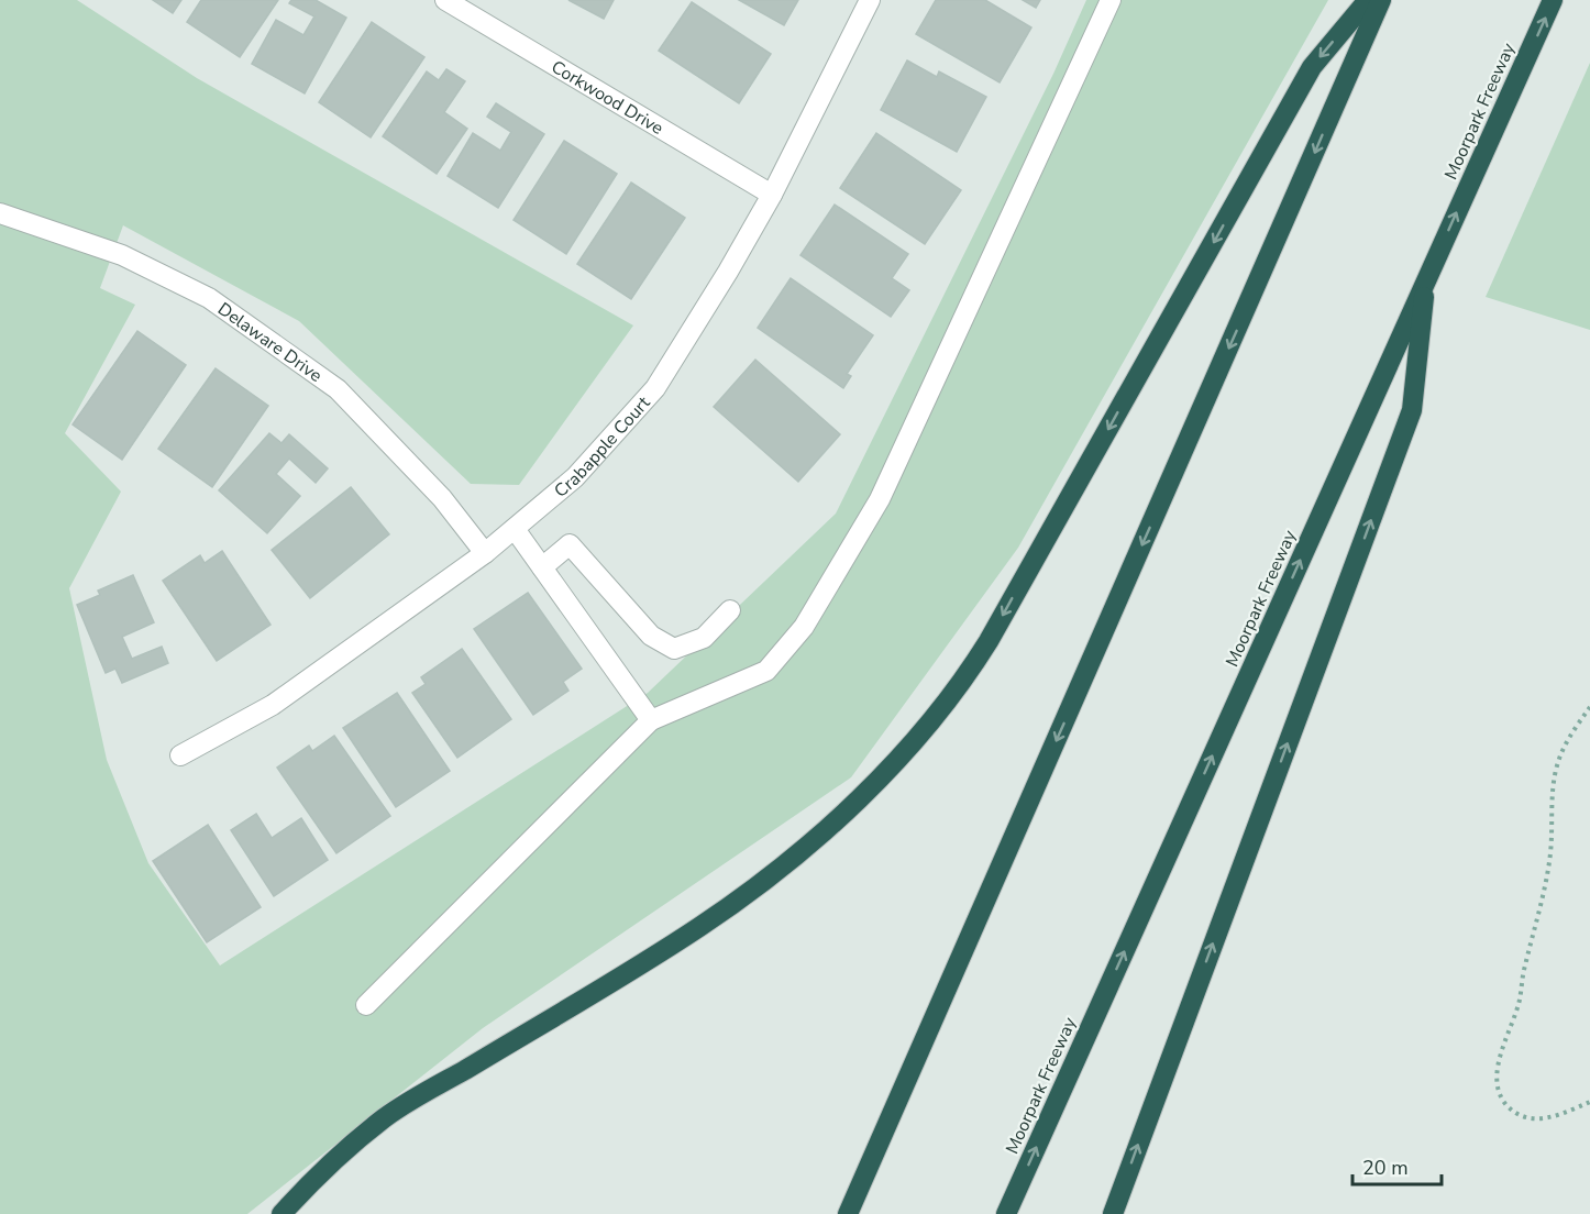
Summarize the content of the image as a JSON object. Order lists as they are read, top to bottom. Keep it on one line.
{"streets":{"highway":["Moorpark Freeway"],"street":["Corkwood Drive","Delaware Drive","Crabapple Court"]},"crossings":[["Corkwood Drive","Crabapple Court"],["Delaware Drive","Crabapple Court"]],"scale_bar":"20 m"}
